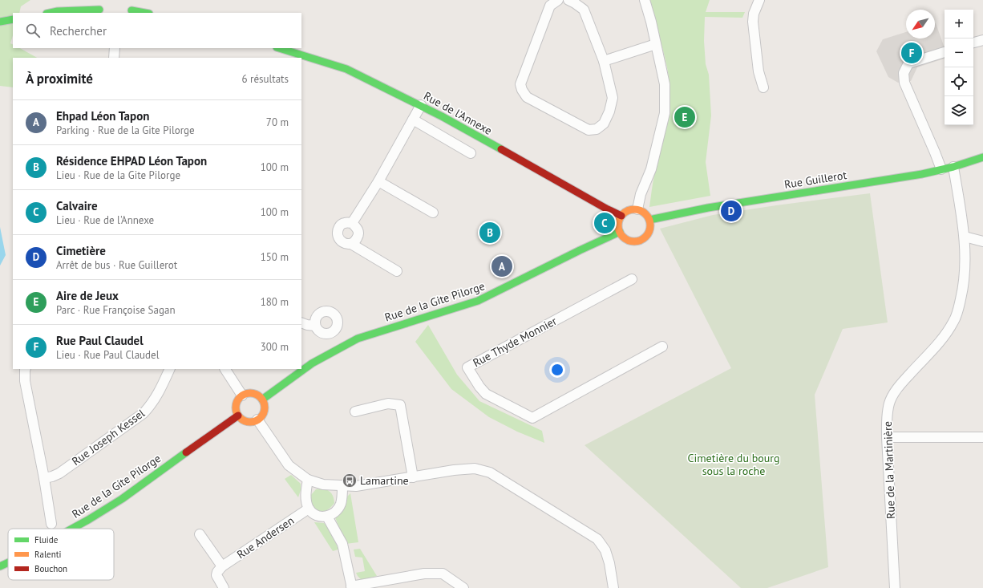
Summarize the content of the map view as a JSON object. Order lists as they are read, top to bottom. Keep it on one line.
{"streets":{"street":["Rue de l'Annexe","Rue Guillerot","Rue de la Gite Pilorge","Rue Thyde Monnier","Rue Joseph Kessel","Rue de la Martinière","Rue Andersen"]},"crossings":[["Rue de l'Annexe","Rue Guillerot"],["Rue de l'Annexe","Rue de la Gite Pilorge"],["Rue Guillerot","Rue de la Gite Pilorge"],["Rue Guillerot","Rue de la Martinière"]],"parks":["Cimetière du bourg sous la roche"],"places":{"bus stop":["Lamartine"]},"legend":["Fluide","Ralenti","Bouchon"],"north":"bottom left","page":{"map_buttons":["+","−"],"search":"Rechercher","pins":["F","E","D","C","B","A"],"heading":["À proximité","6 résultats"],"list":[{"mark":"A","name":"Ehpad Léon Tapon","note":"Parking · Rue de la Gite Pilorge","value":"70 m"},{"mark":"B","name":"Résidence EHPAD Léon Tapon","note":"Lieu · Rue de la Gite Pilorge","value":"100 m"},{"mark":"C","name":"Calvaire","note":"Lieu · Rue de l'Annexe","value":"100 m"},{"mark":"D","name":"Cimetière","note":"Arrêt de bus · Rue Guillerot","value":"150 m"},{"mark":"E","name":"Aire de Jeux","note":"Parc · Rue Françoise Sagan","value":"180 m"},{"mark":"F","name":"Rue Paul Claudel","note":"Lieu · Rue Paul Claudel","value":"300 m"}]}}
